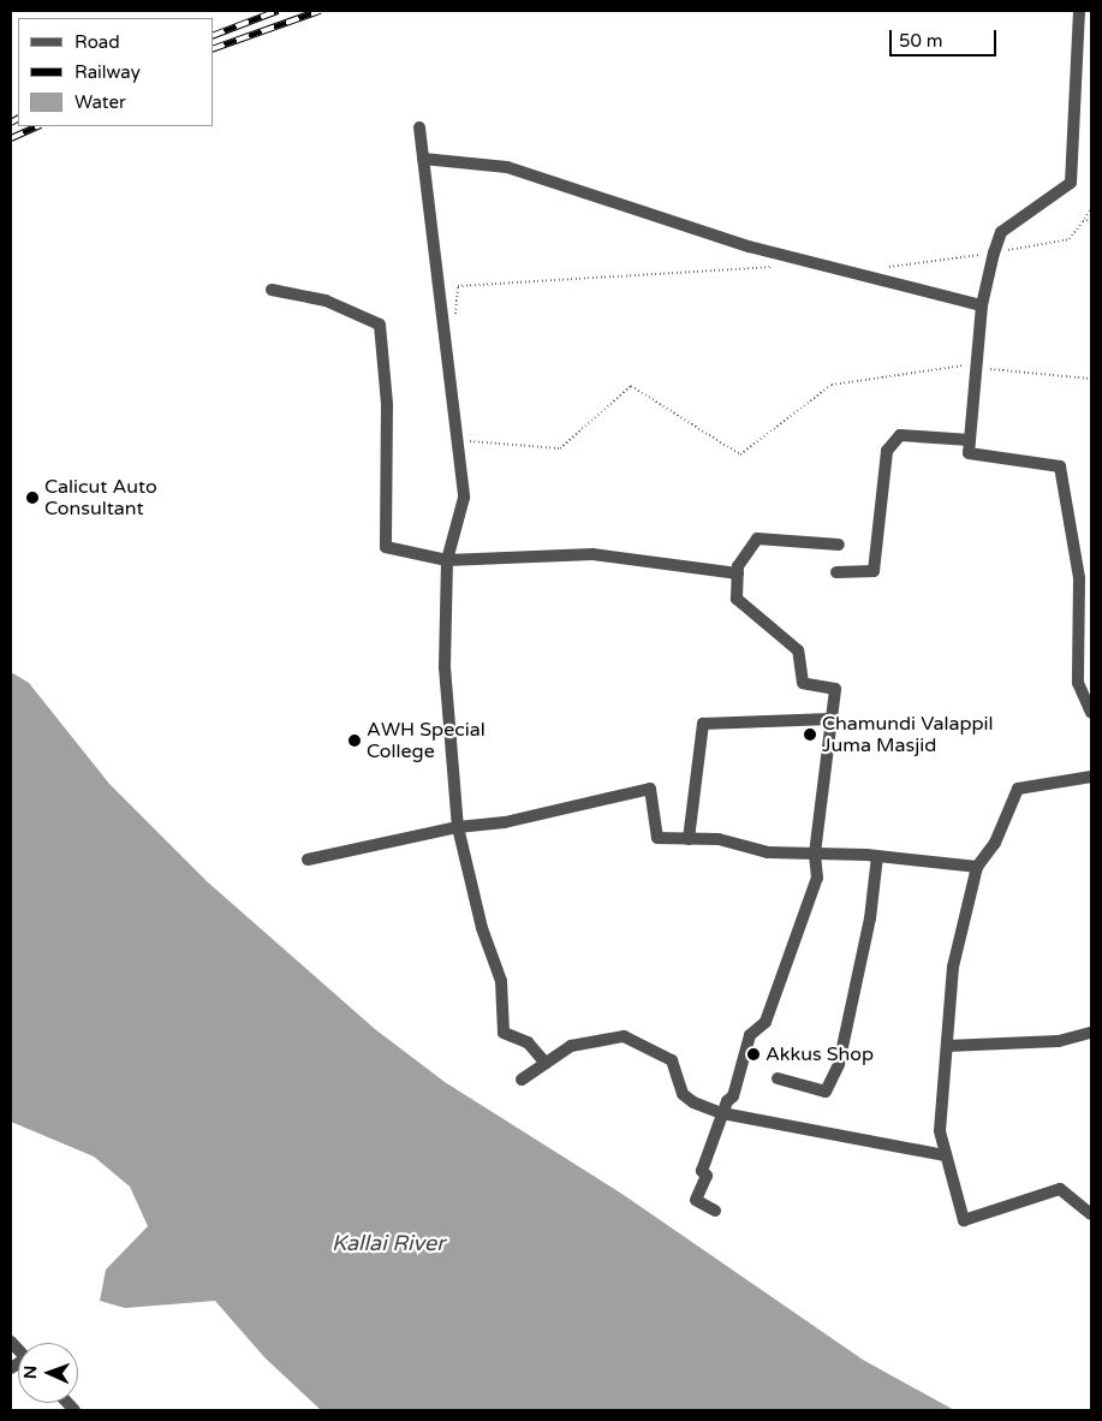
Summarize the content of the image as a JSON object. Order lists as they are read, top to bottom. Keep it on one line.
{"water":["Kallai River"],"places":["Calicut Auto Consultant","Chamundi Valappil Juma Masjid","AWH Special College","Akkus Shop"],"legend":["Road","Railway","Water"],"scale_bar":"50 m","north":"left"}
